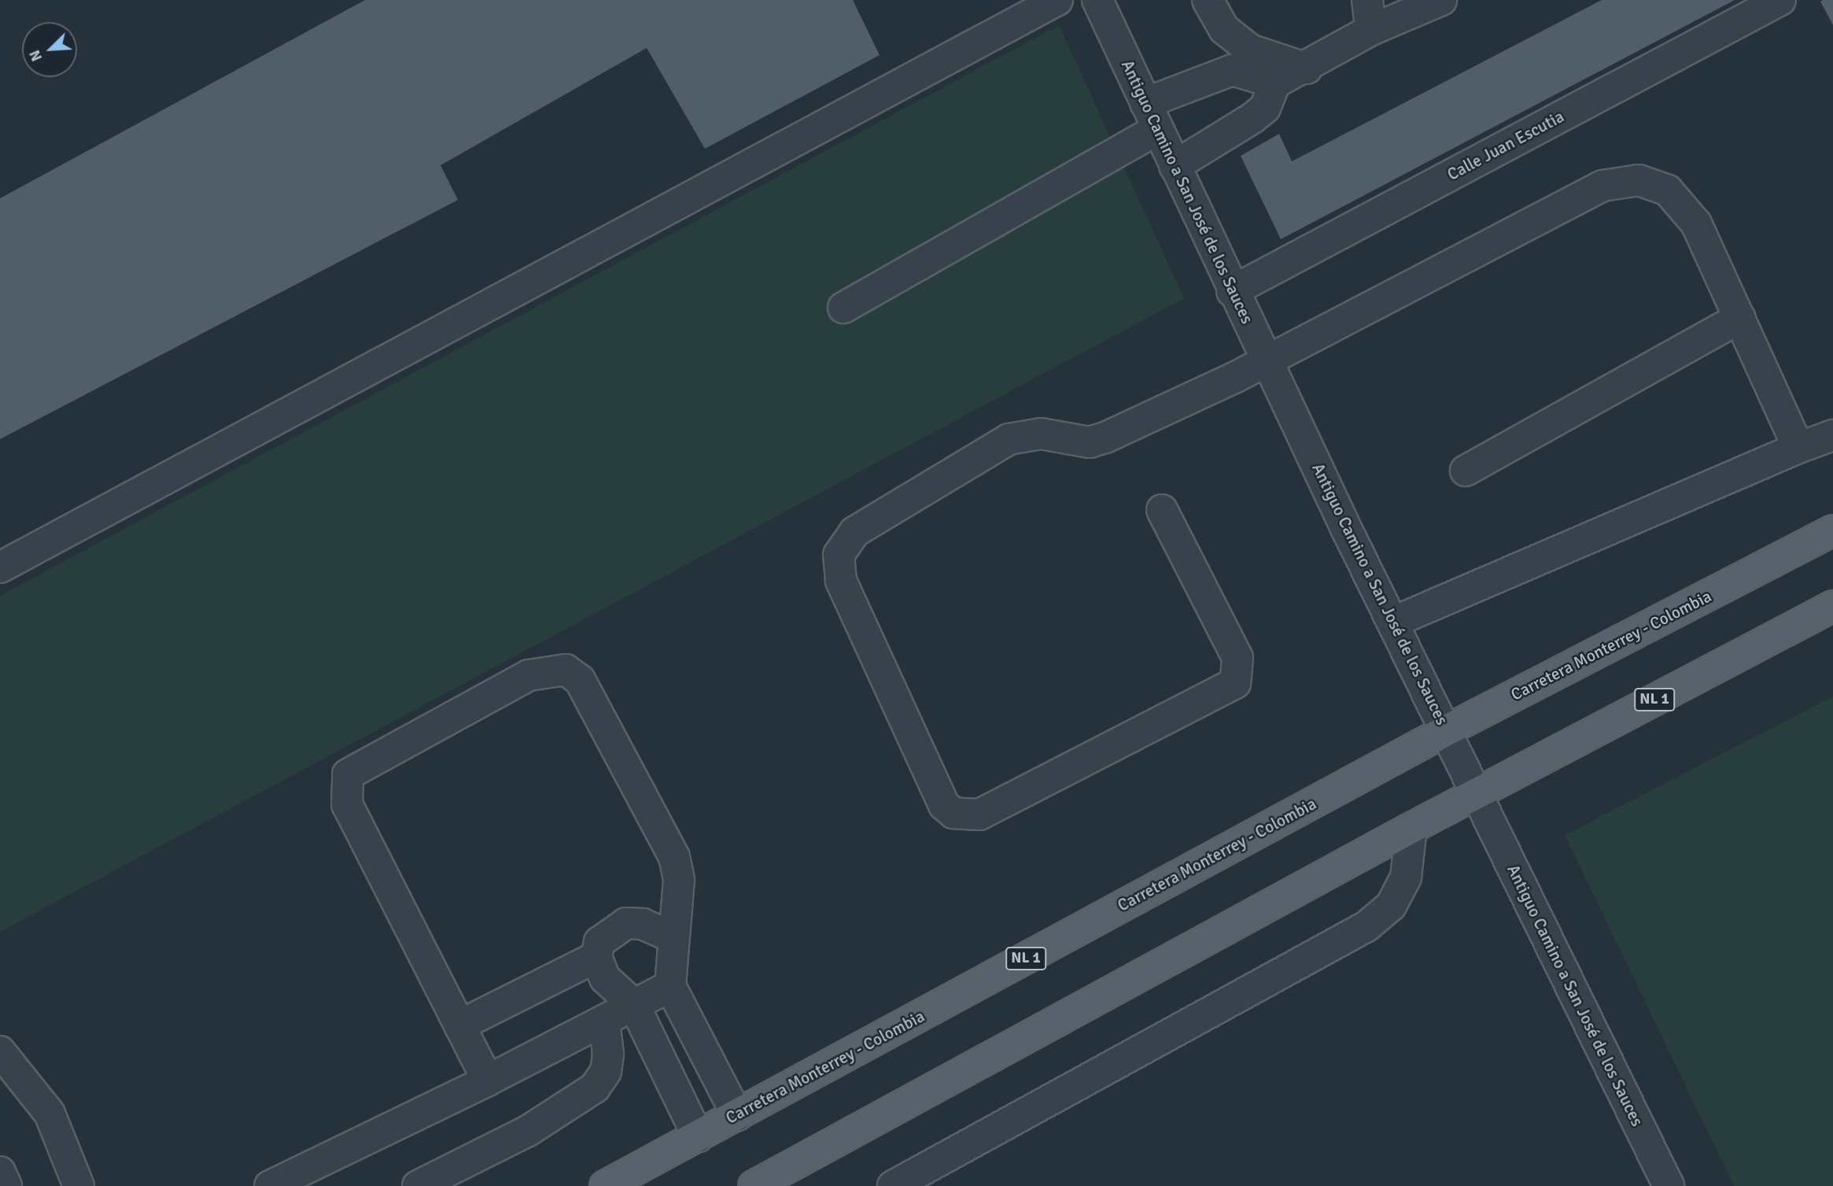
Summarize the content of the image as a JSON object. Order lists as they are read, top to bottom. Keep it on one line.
{"streets":{"main road":["Carretera Monterrey - Colombia","NL 1"],"street":["Calle Juan Escutia","Antiguo Camino a San José de los Sauces"]},"crossings":[["Calle Juan Escutia","Antiguo Camino a San José de los Sauces"],["Antiguo Camino a San José de los Sauces","Carretera Monterrey - Colombia"],["Antiguo Camino a San José de los Sauces","NL 1"]],"north":"bottom left"}
